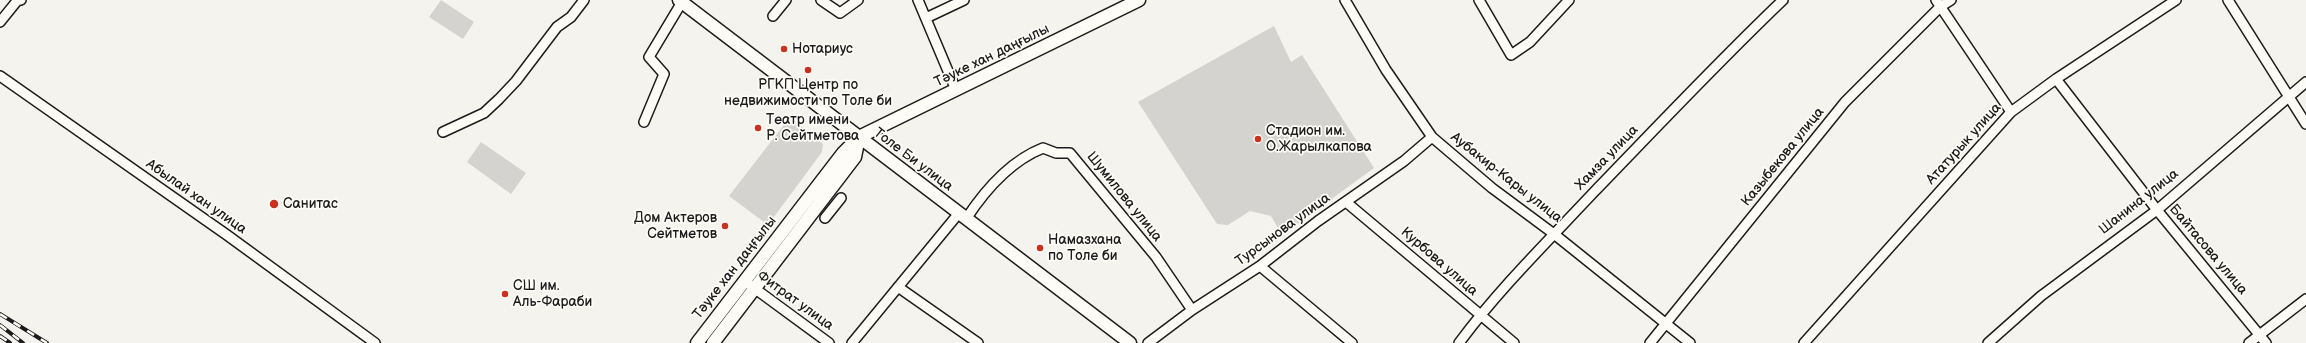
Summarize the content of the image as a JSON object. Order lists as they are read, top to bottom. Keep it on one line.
{"streets":{"street":["Тәуке хан даңғылы","Ататурык улица","Казыбекова улица","Хамза улица","Толе Би улица","Аубакир-Кары улица","Абылай хан улица","Шумилова улица","Шанина улица","Турсынова улица","Байтасова улица","Курбова улица","Фитрат улица"]},"crossings":[["Тәуке хан даңғылы","Толе Би улица"],["Тәуке хан даңғылы","Фитрат улица"],["Ататурык улица","Байтасова улица"],["Казыбекова улица","Аубакир-Кары улица"],["Хамза улица","Аубакир-Кары улица"],["Хамза улица","Курбова улица"],["Толе Би улица","Шумилова улица"],["Аубакир-Кары улица","Турсынова улица"],["Шумилова улица","Турсынова улица"],["Шанина улица","Байтасова улица"],["Турсынова улица","Курбова улица"]],"places":["Нотариус","РГКП Центр по недвижимости по Толе би","Театр имени Р. Сейтметова","Стадион им. О.Жарылкапова","Санитас","Дом Актеров Сейтметов","Намазхана по Толе би","СШ им. Аль-Фараби"]}
